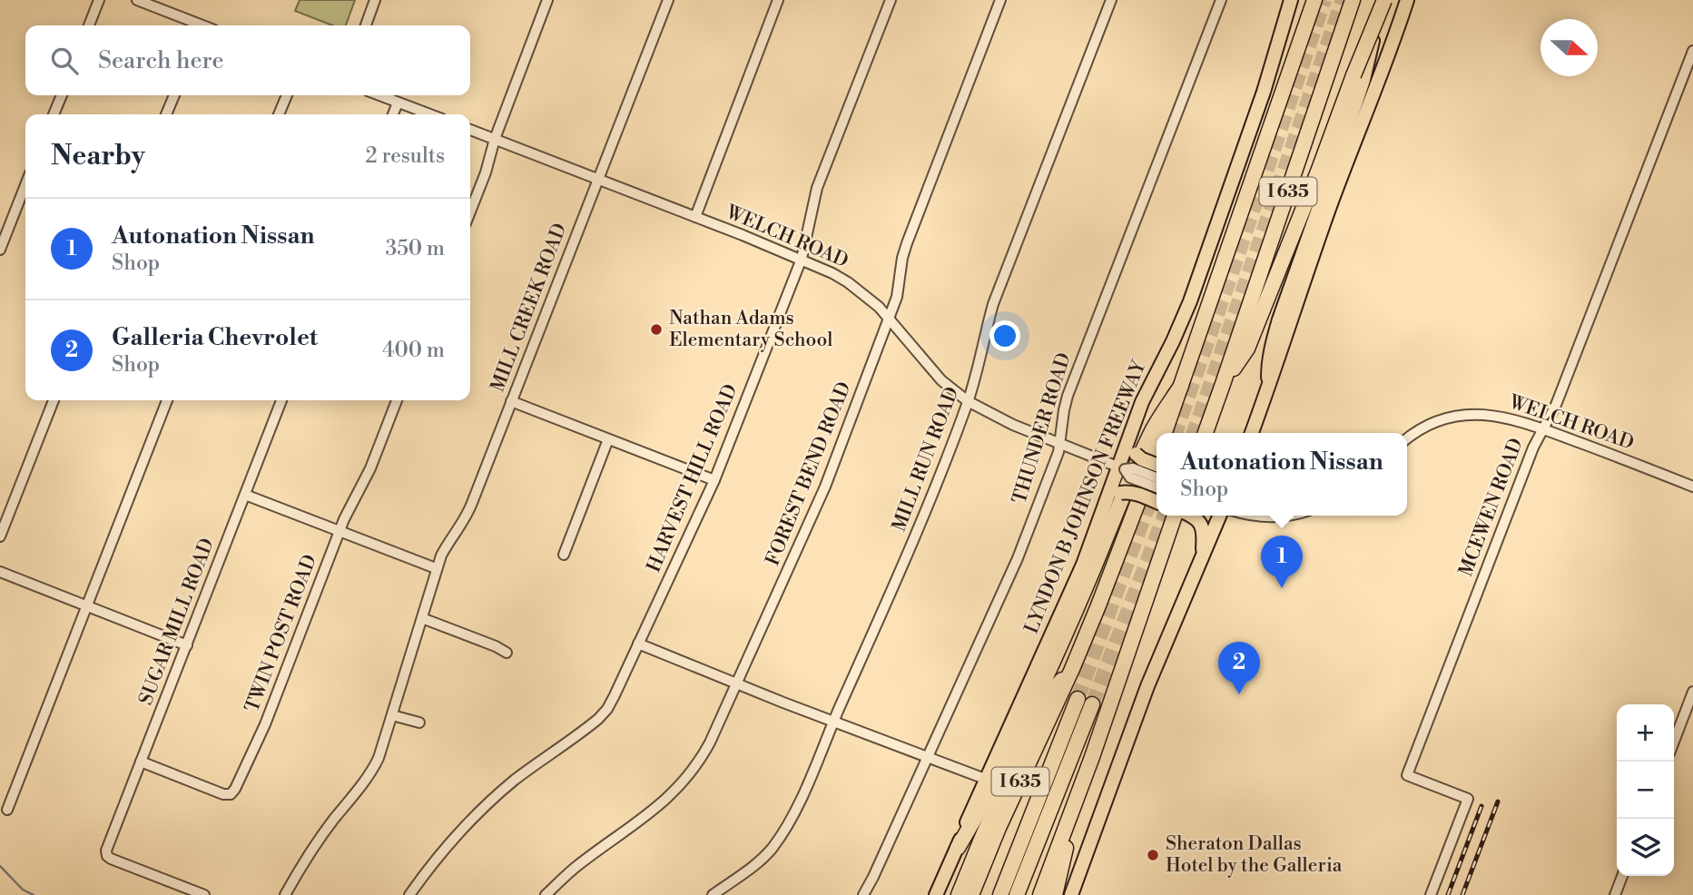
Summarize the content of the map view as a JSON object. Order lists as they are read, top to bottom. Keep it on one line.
{"streets":{"highway":["I 635"],"main road":["LYNDON B JOHNSON FREEWAY"],"street":["WELCH ROAD","MILL CREEK ROAD","THUNDER ROAD","MILL RUN ROAD","FOREST BEND ROAD","HARVEST HILL ROAD","MCEWEN ROAD","SUGAR MILL ROAD","TWIN POST ROAD"]},"crossings":[["WELCH ROAD","MILL CREEK ROAD"],["WELCH ROAD","THUNDER ROAD"],["WELCH ROAD","MILL RUN ROAD"],["WELCH ROAD","FOREST BEND ROAD"],["WELCH ROAD","HARVEST HILL ROAD"],["WELCH ROAD","LYNDON B JOHNSON FREEWAY"],["WELCH ROAD","MCEWEN ROAD"],["SUGAR MILL ROAD","TWIN POST ROAD"]],"places":["Nathan Adams Elementary School","Sheraton Dallas Hotel by the Galleria"],"north":"right","page":{"search":"Search here","heading":["Nearby","2 results"],"list":[{"mark":"1","name":"Autonation Nissan","note":"Shop","value":"350 m"},{"mark":"2","name":"Galleria Chevrolet","note":"Shop","value":"400 m"}],"popup":["Autonation Nissan","Shop"],"pins":["1","2"],"map_buttons":["+","−"]}}
